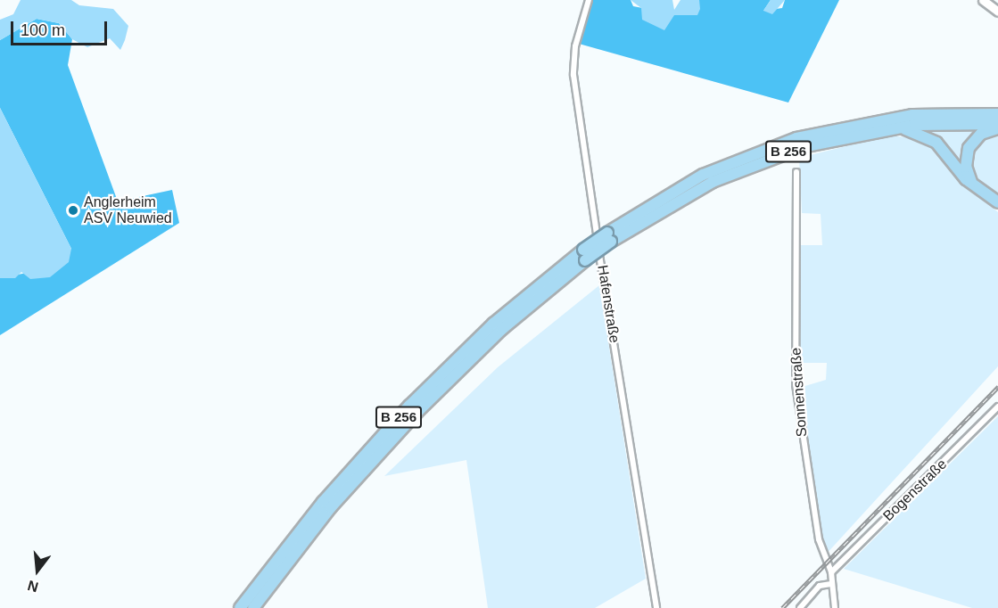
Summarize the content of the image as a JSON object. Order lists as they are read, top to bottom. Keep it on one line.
{"streets":{"highway":["B 256"],"street":["Hafenstraße","Sonnenstraße","Bogenstraße"]},"crossings":[["Sonnenstraße","Bogenstraße"]],"places":["Anglerheim ASV Neuwied"],"scale_bar":"100 m","north":"bottom"}
